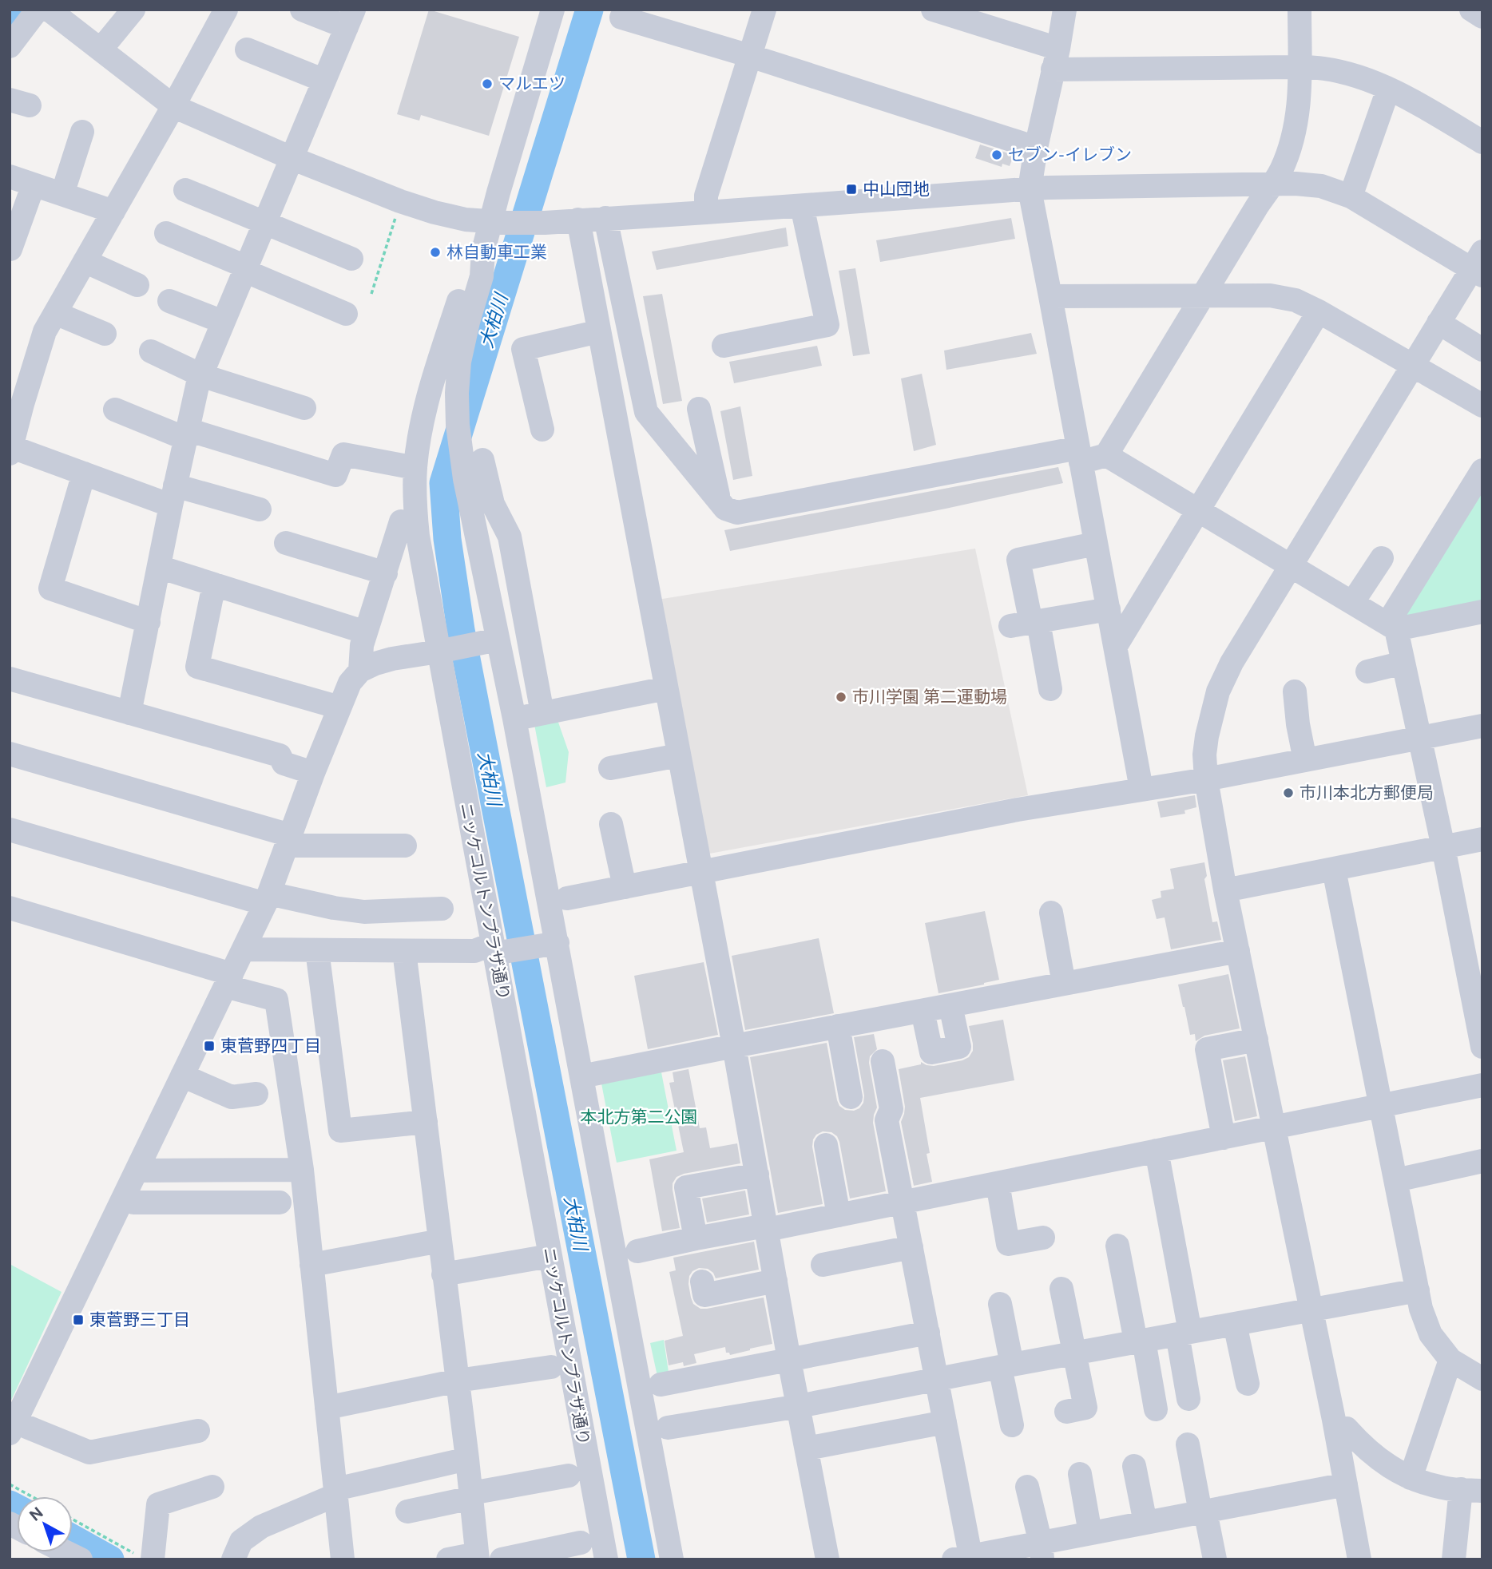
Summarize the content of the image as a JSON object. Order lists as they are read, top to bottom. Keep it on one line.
{"streets":{"street":["ニッケコルトンプラザ通り"]},"water":["大柏川"],"parks":["本北方第二公園"],"places":{"other":["マルエツ","セブン-イレブン","林自動車工業","市川学園 第二運動場","市川本北方郵便局"],"transit":["中山団地","東菅野四丁目","東菅野三丁目"]},"north":"top left"}
